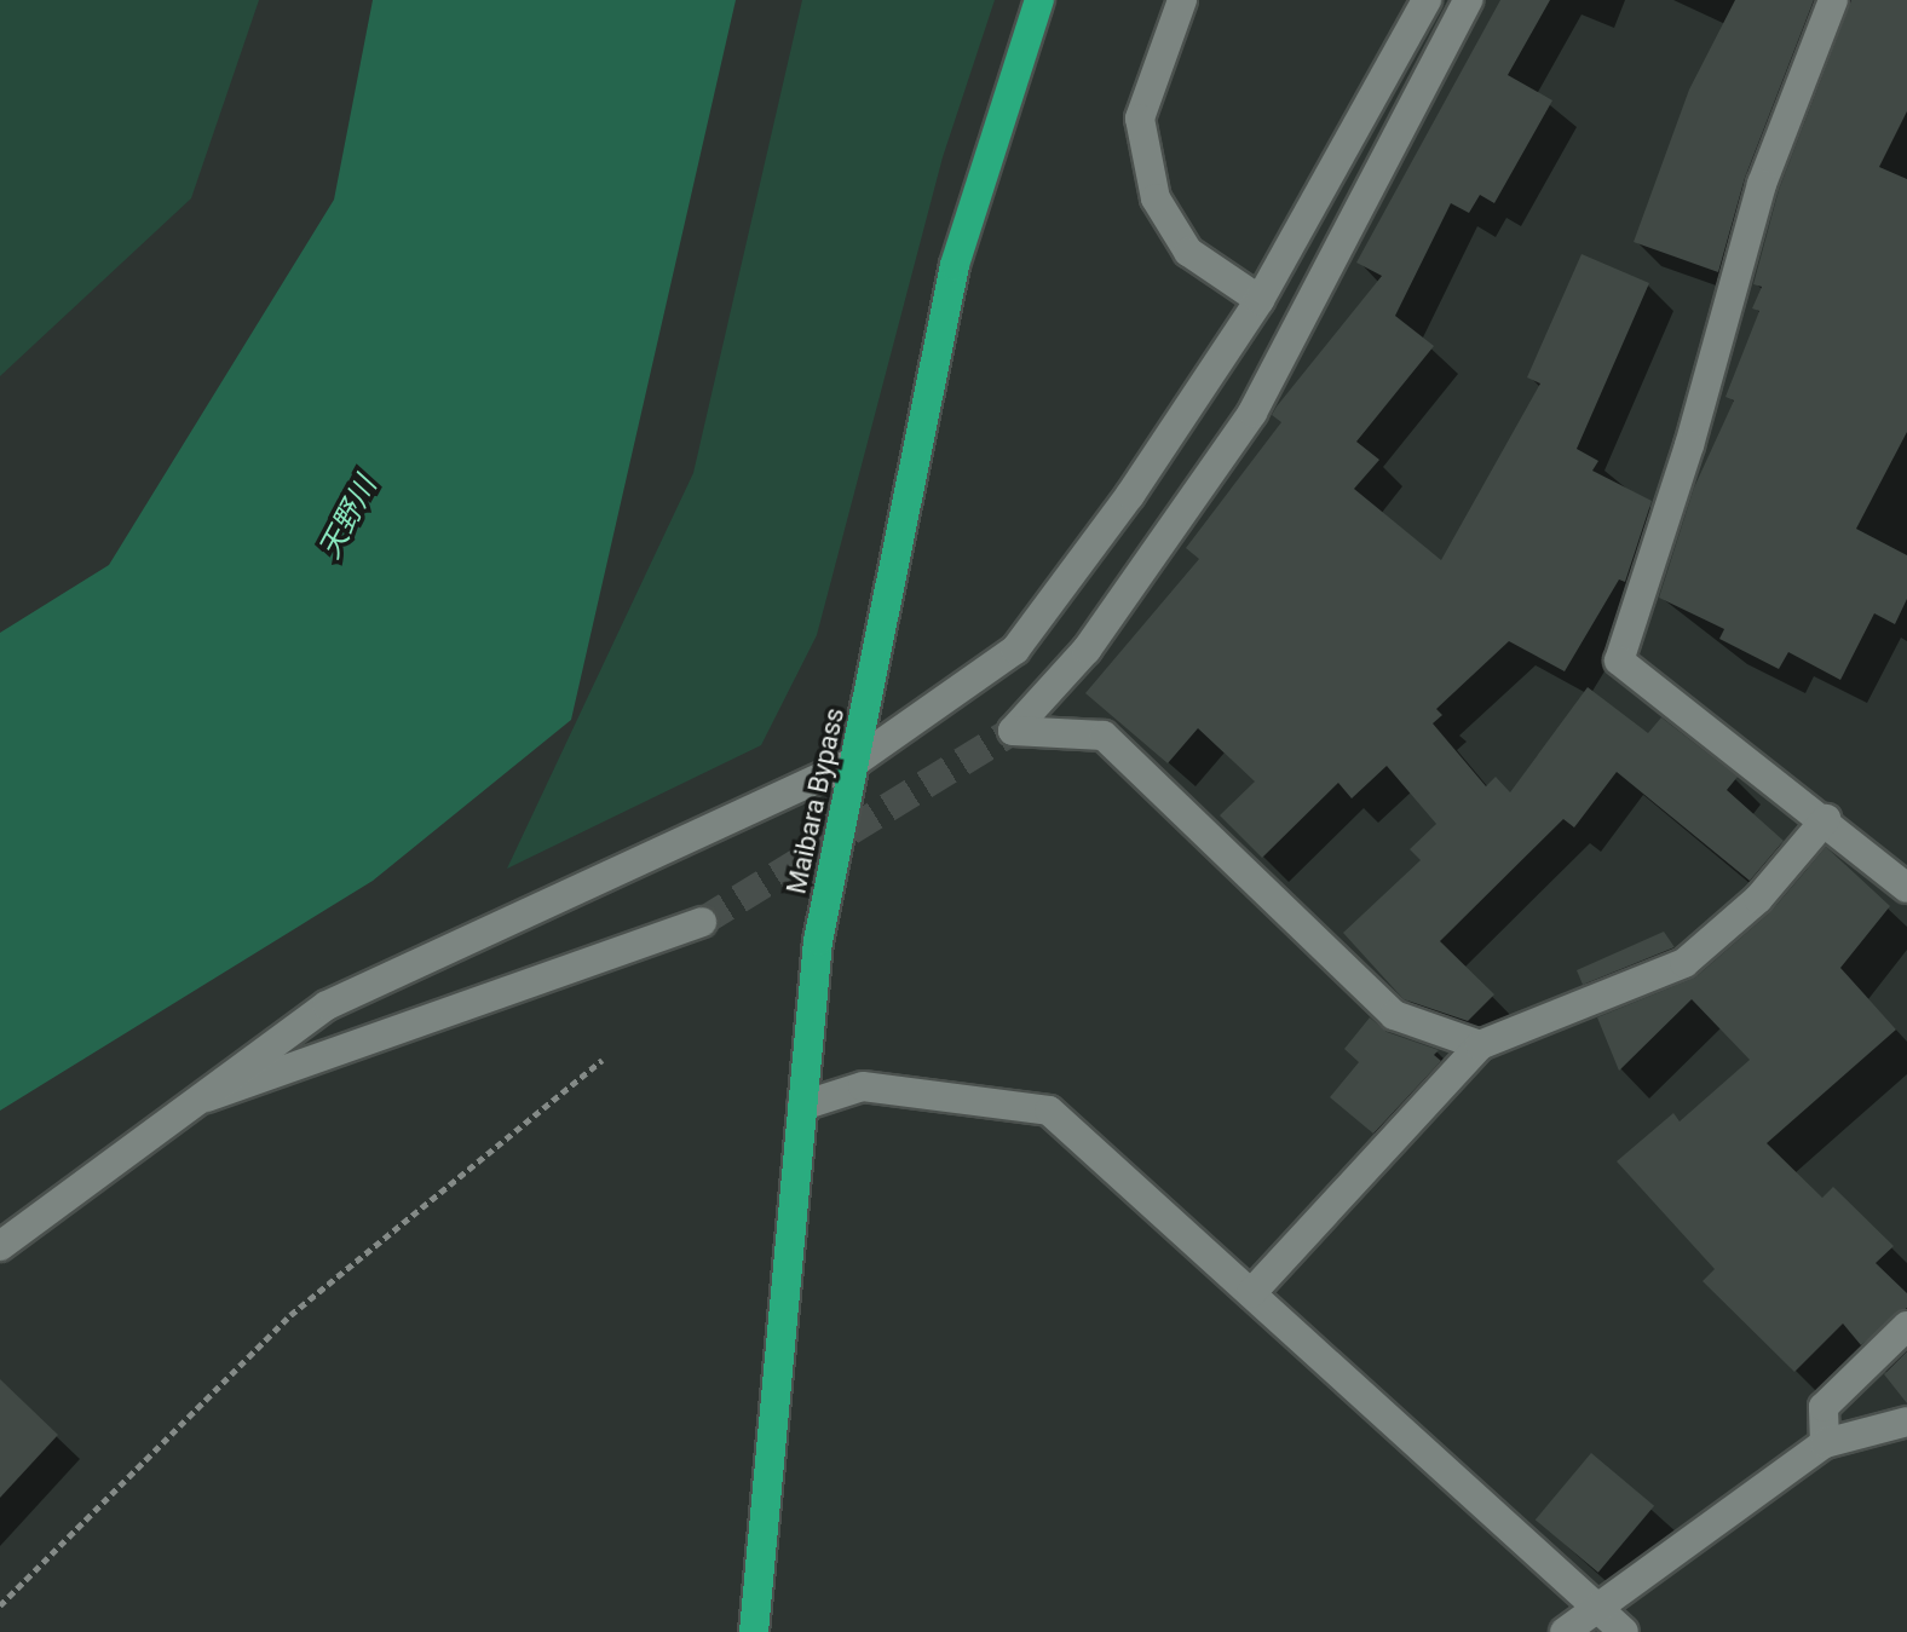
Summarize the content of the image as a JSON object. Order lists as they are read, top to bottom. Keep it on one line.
{"streets":{"highway":["Maibara Bypass"]},"water":["天野川"]}
